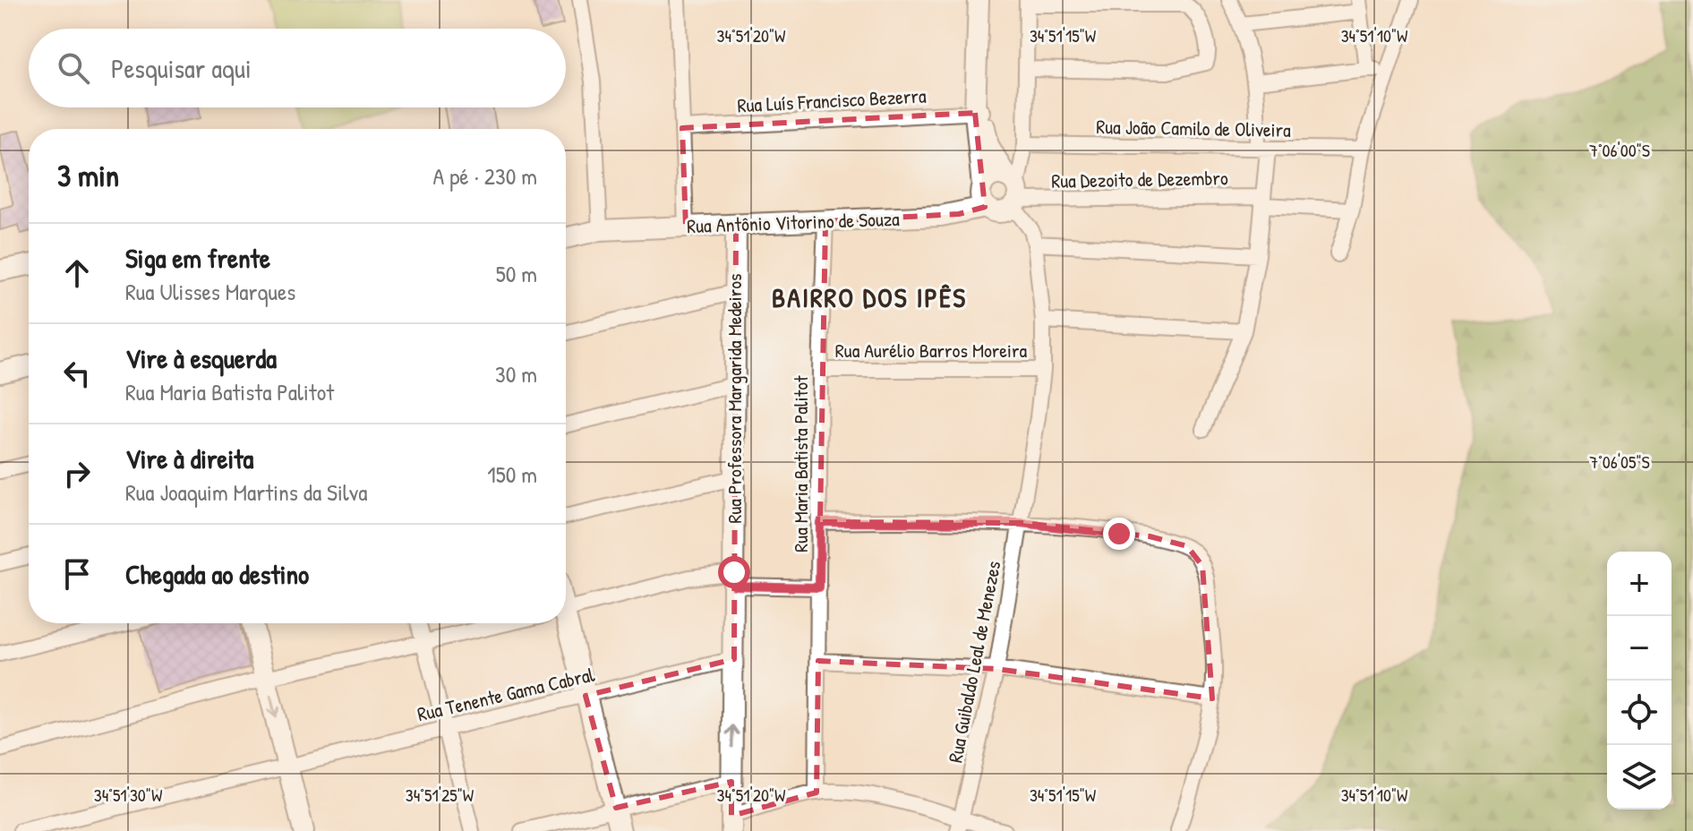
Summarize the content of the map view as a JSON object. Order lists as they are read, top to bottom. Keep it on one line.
{"streets":{"main road":["Rua Antônio Vitorino de Souza","Rua Professora Margarida Medeiros"],"street":["Rua Luís Francisco Bezerra","Rua João Camilo de Oliveira","Rua Dezoito de Dezembro","Rua Aurélio Barros Moreira","Rua Maria Batista Palitot","Rua Guibaldo Leal de Menezes","Rua Tenente Gama Cabral"]},"crossings":[["Rua Dezoito de Dezembro","Rua Antônio Vitorino de Souza"],["Rua Dezoito de Dezembro","Rua Guibaldo Leal de Menezes"],["Rua Antônio Vitorino de Souza","Rua Professora Margarida Medeiros"],["Rua Antônio Vitorino de Souza","Rua Maria Batista Palitot"],["Rua Antônio Vitorino de Souza","Rua Guibaldo Leal de Menezes"],["Rua Aurélio Barros Moreira","Rua Maria Batista Palitot"],["Rua Aurélio Barros Moreira","Rua Guibaldo Leal de Menezes"],["Rua Professora Margarida Medeiros","Rua Tenente Gama Cabral"]],"districts":["BAIRRO DOS IPÊS"],"page":{"search":"Pesquisar aqui","heading":["3 min","A pé · 230 m"],"list":[["Siga em frente","Rua Ulisses Marques","50 m"],["Vire à esquerda","Rua Maria Batista Palitot","30 m"],["Vire à direita","Rua Joaquim Martins da Silva","150 m"],"Chegada ao destino"],"map_buttons":["+","−"]},"coordinates":["34°51'20\"W","34°51'15\"W","34°51'10\"W","7°06'00\"S","7°06'05\"S","34°51'30\"W","34°51'25\"W"]}
